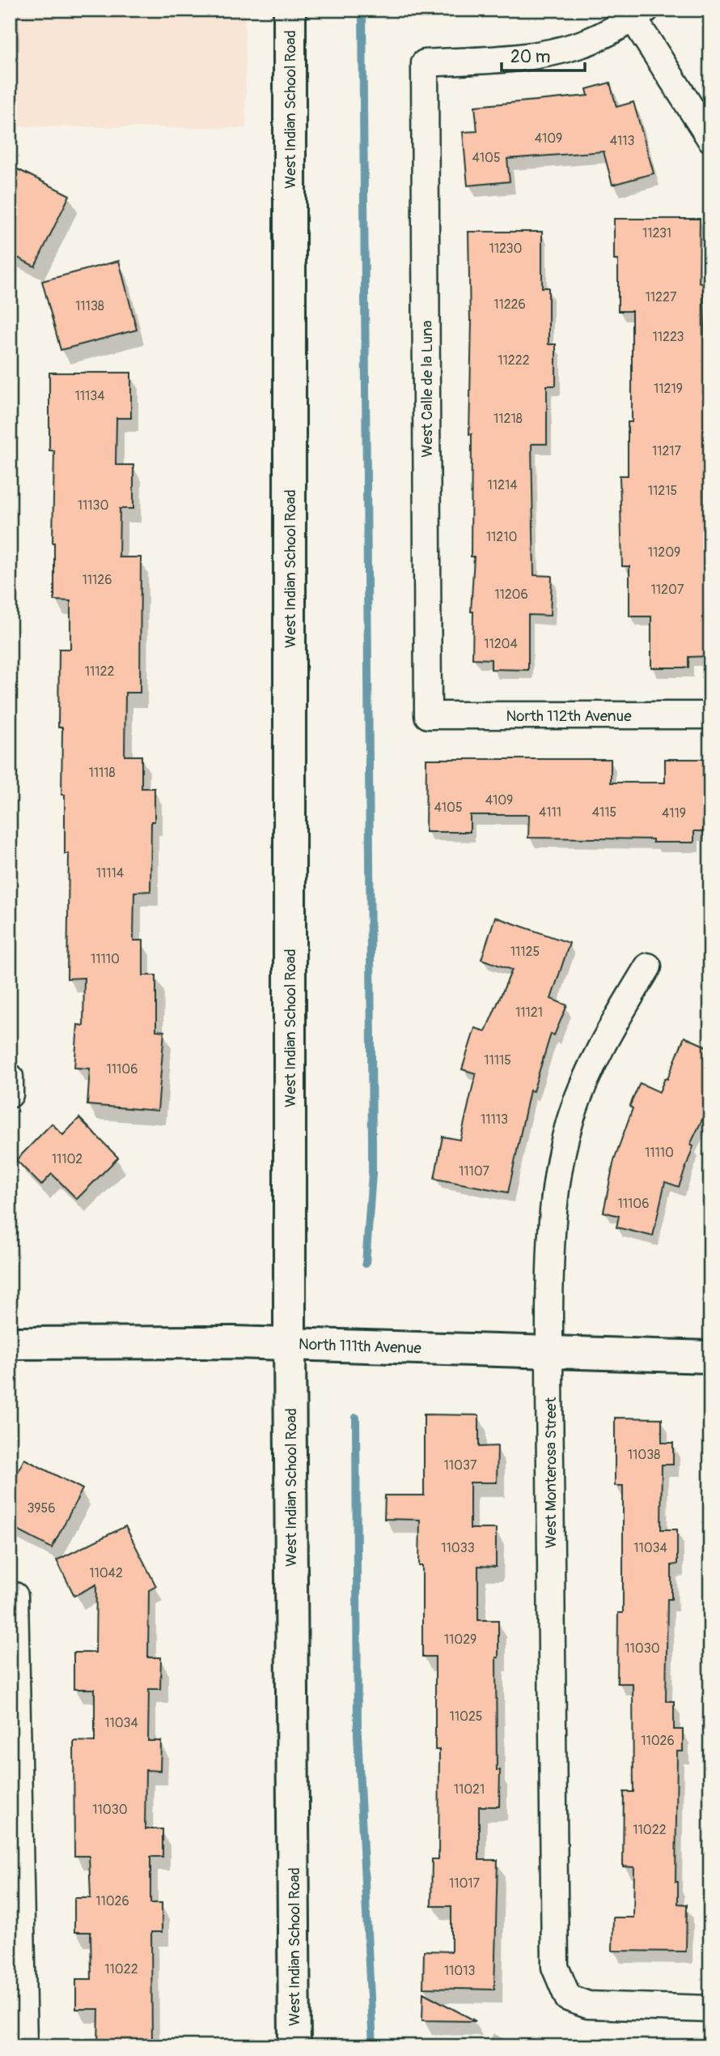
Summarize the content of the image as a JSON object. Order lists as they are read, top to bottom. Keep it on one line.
{"streets":{"main road":["West Indian School Road","North 111th Avenue"],"street":["West Calle de la Luna","North 112th Avenue","West Monterosa Street"]},"crossings":[["West Indian School Road","North 111th Avenue"],["West Calle de la Luna","North 112th Avenue"],["North 111th Avenue","West Monterosa Street"]],"house_numbers":["4109","4113","4105","11231","11230","11227","11226","11138","11223","11222","11219","11134","11218","11217","11214","11215","11130","11210","11209","11126","11207","11206","11204","11122","11118","4109","4105","4111","4115","4119","11114","11125","11110","11121","11115","11106","11113","11110","11102","11107","11106","11038","11037","3956","11033","11034","11042","11029","11030","11025","11034","11026","11021","11030","11022","11017","11026","11022","11013"],"scale_bar":"20 m"}
